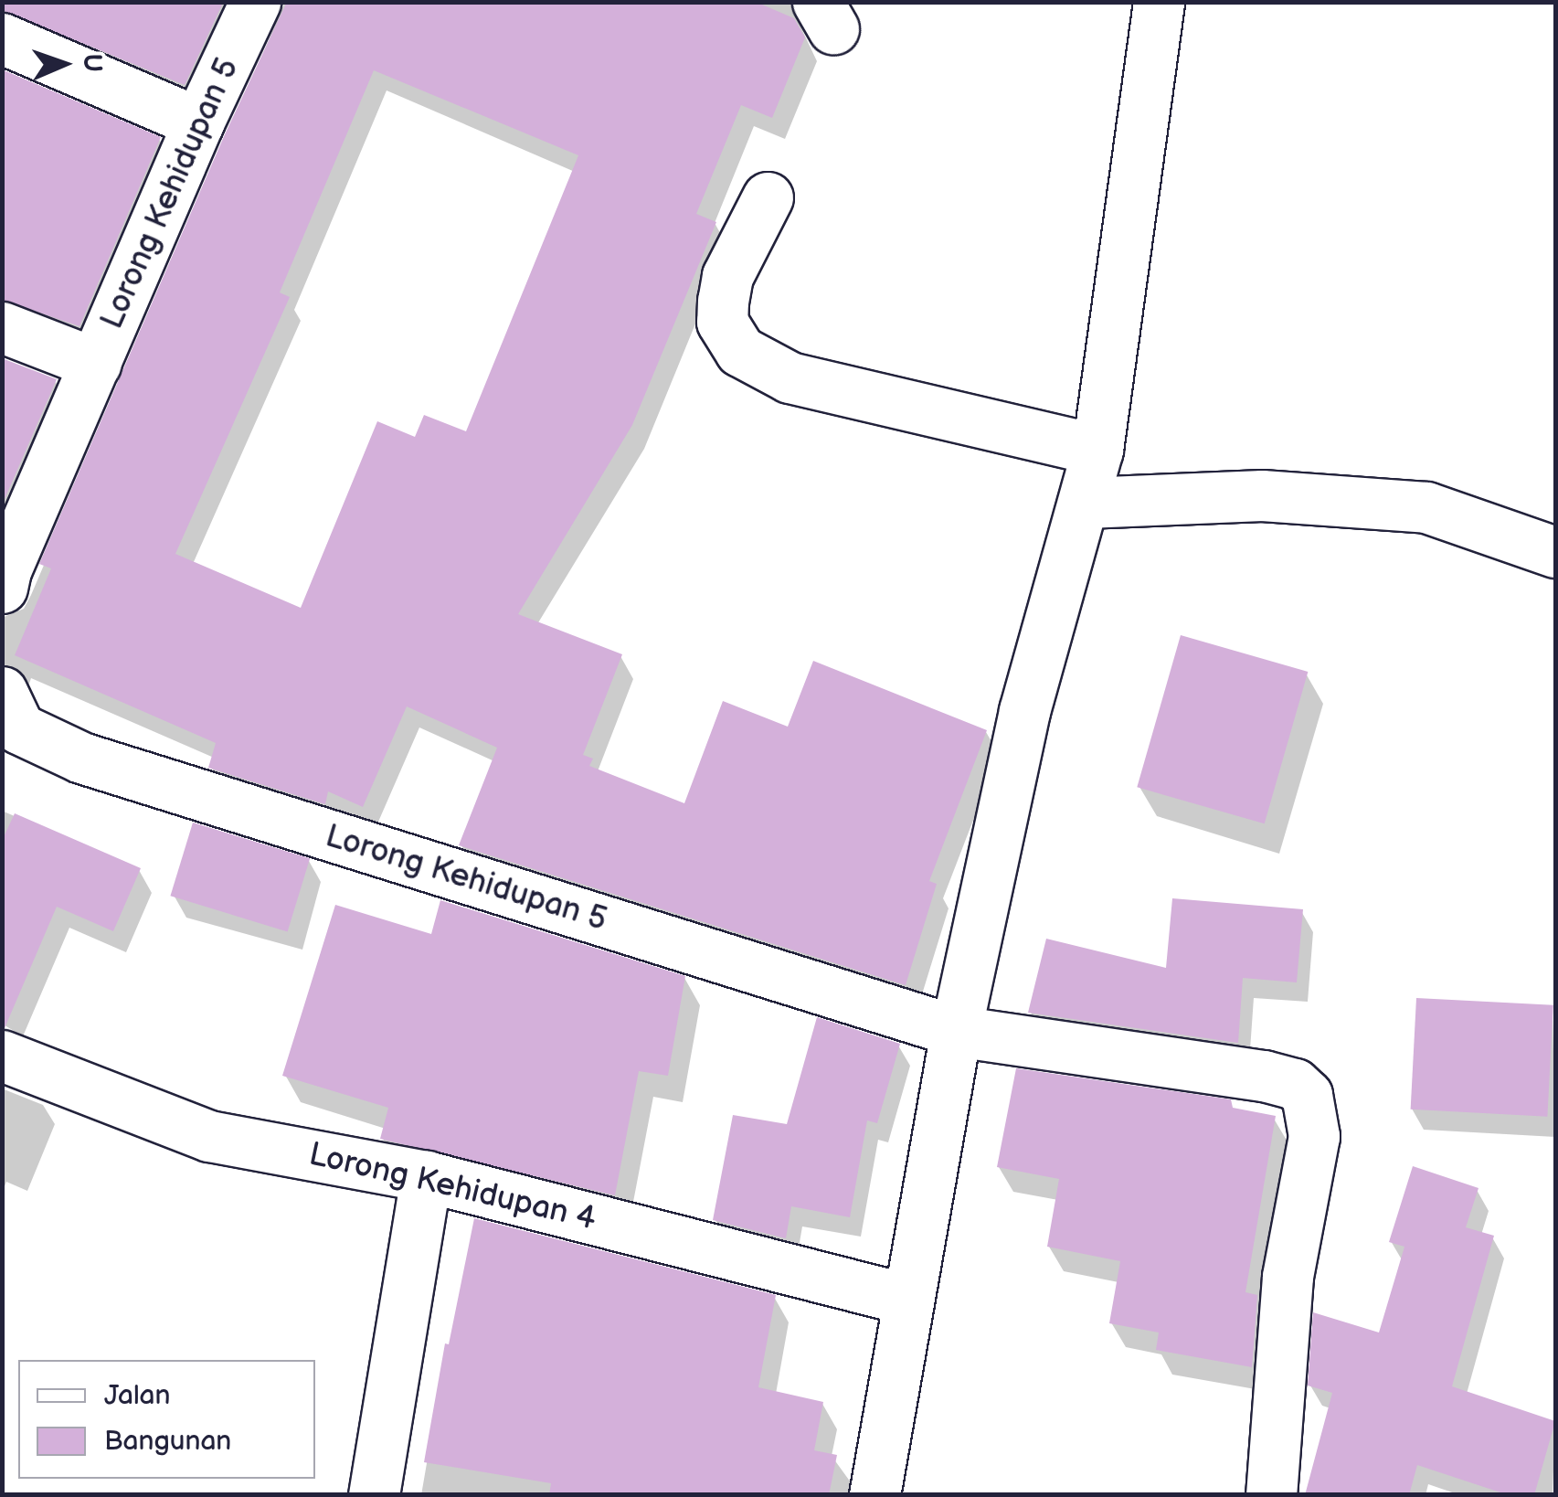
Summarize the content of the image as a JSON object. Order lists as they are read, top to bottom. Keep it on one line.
{"streets":{"street":["Lorong Kehidupan 5","Lorong Kehidupan 4"]},"legend":["Jalan","Bangunan"],"north":"right"}
